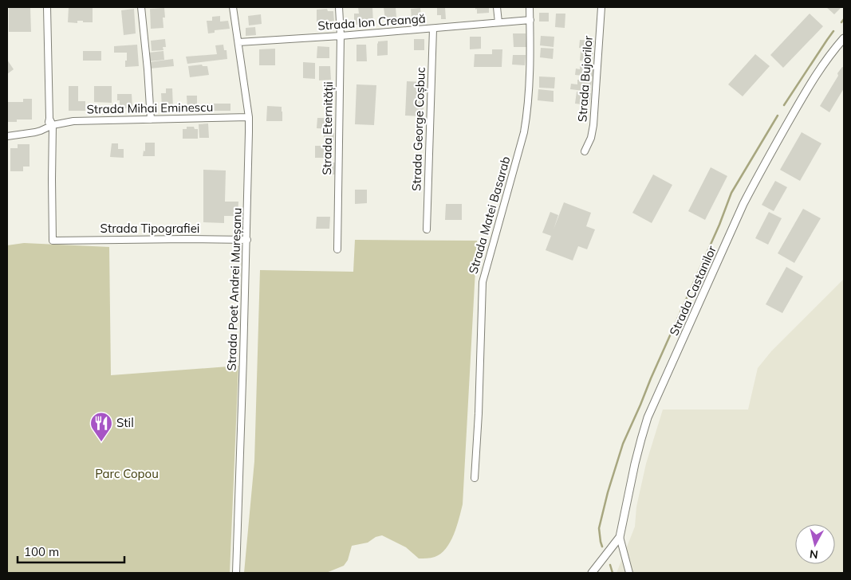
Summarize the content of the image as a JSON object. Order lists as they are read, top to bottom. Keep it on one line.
{"streets":{"street":["Strada Ion Creangă","Strada Bujorilor","Strada Mihai Eminescu","Strada Eternității","Strada George Coșbuc","Strada Matei Basarab","Strada Tipografiei","Strada Poet Andrei Mureșanu","Strada Castanilor"]},"crossings":[["Strada Ion Creangă","Strada Eternității"],["Strada Ion Creangă","Strada George Coșbuc"],["Strada Ion Creangă","Strada Matei Basarab"],["Strada Ion Creangă","Strada Poet Andrei Mureșanu"],["Strada Mihai Eminescu","Strada Tipografiei"],["Strada Mihai Eminescu","Strada Poet Andrei Mureșanu"],["Strada Tipografiei","Strada Poet Andrei Mureșanu"]],"parks":["Parc Copou"],"places":{"restaurant":["Stil"]},"scale_bar":"100 m","north":"bottom"}
